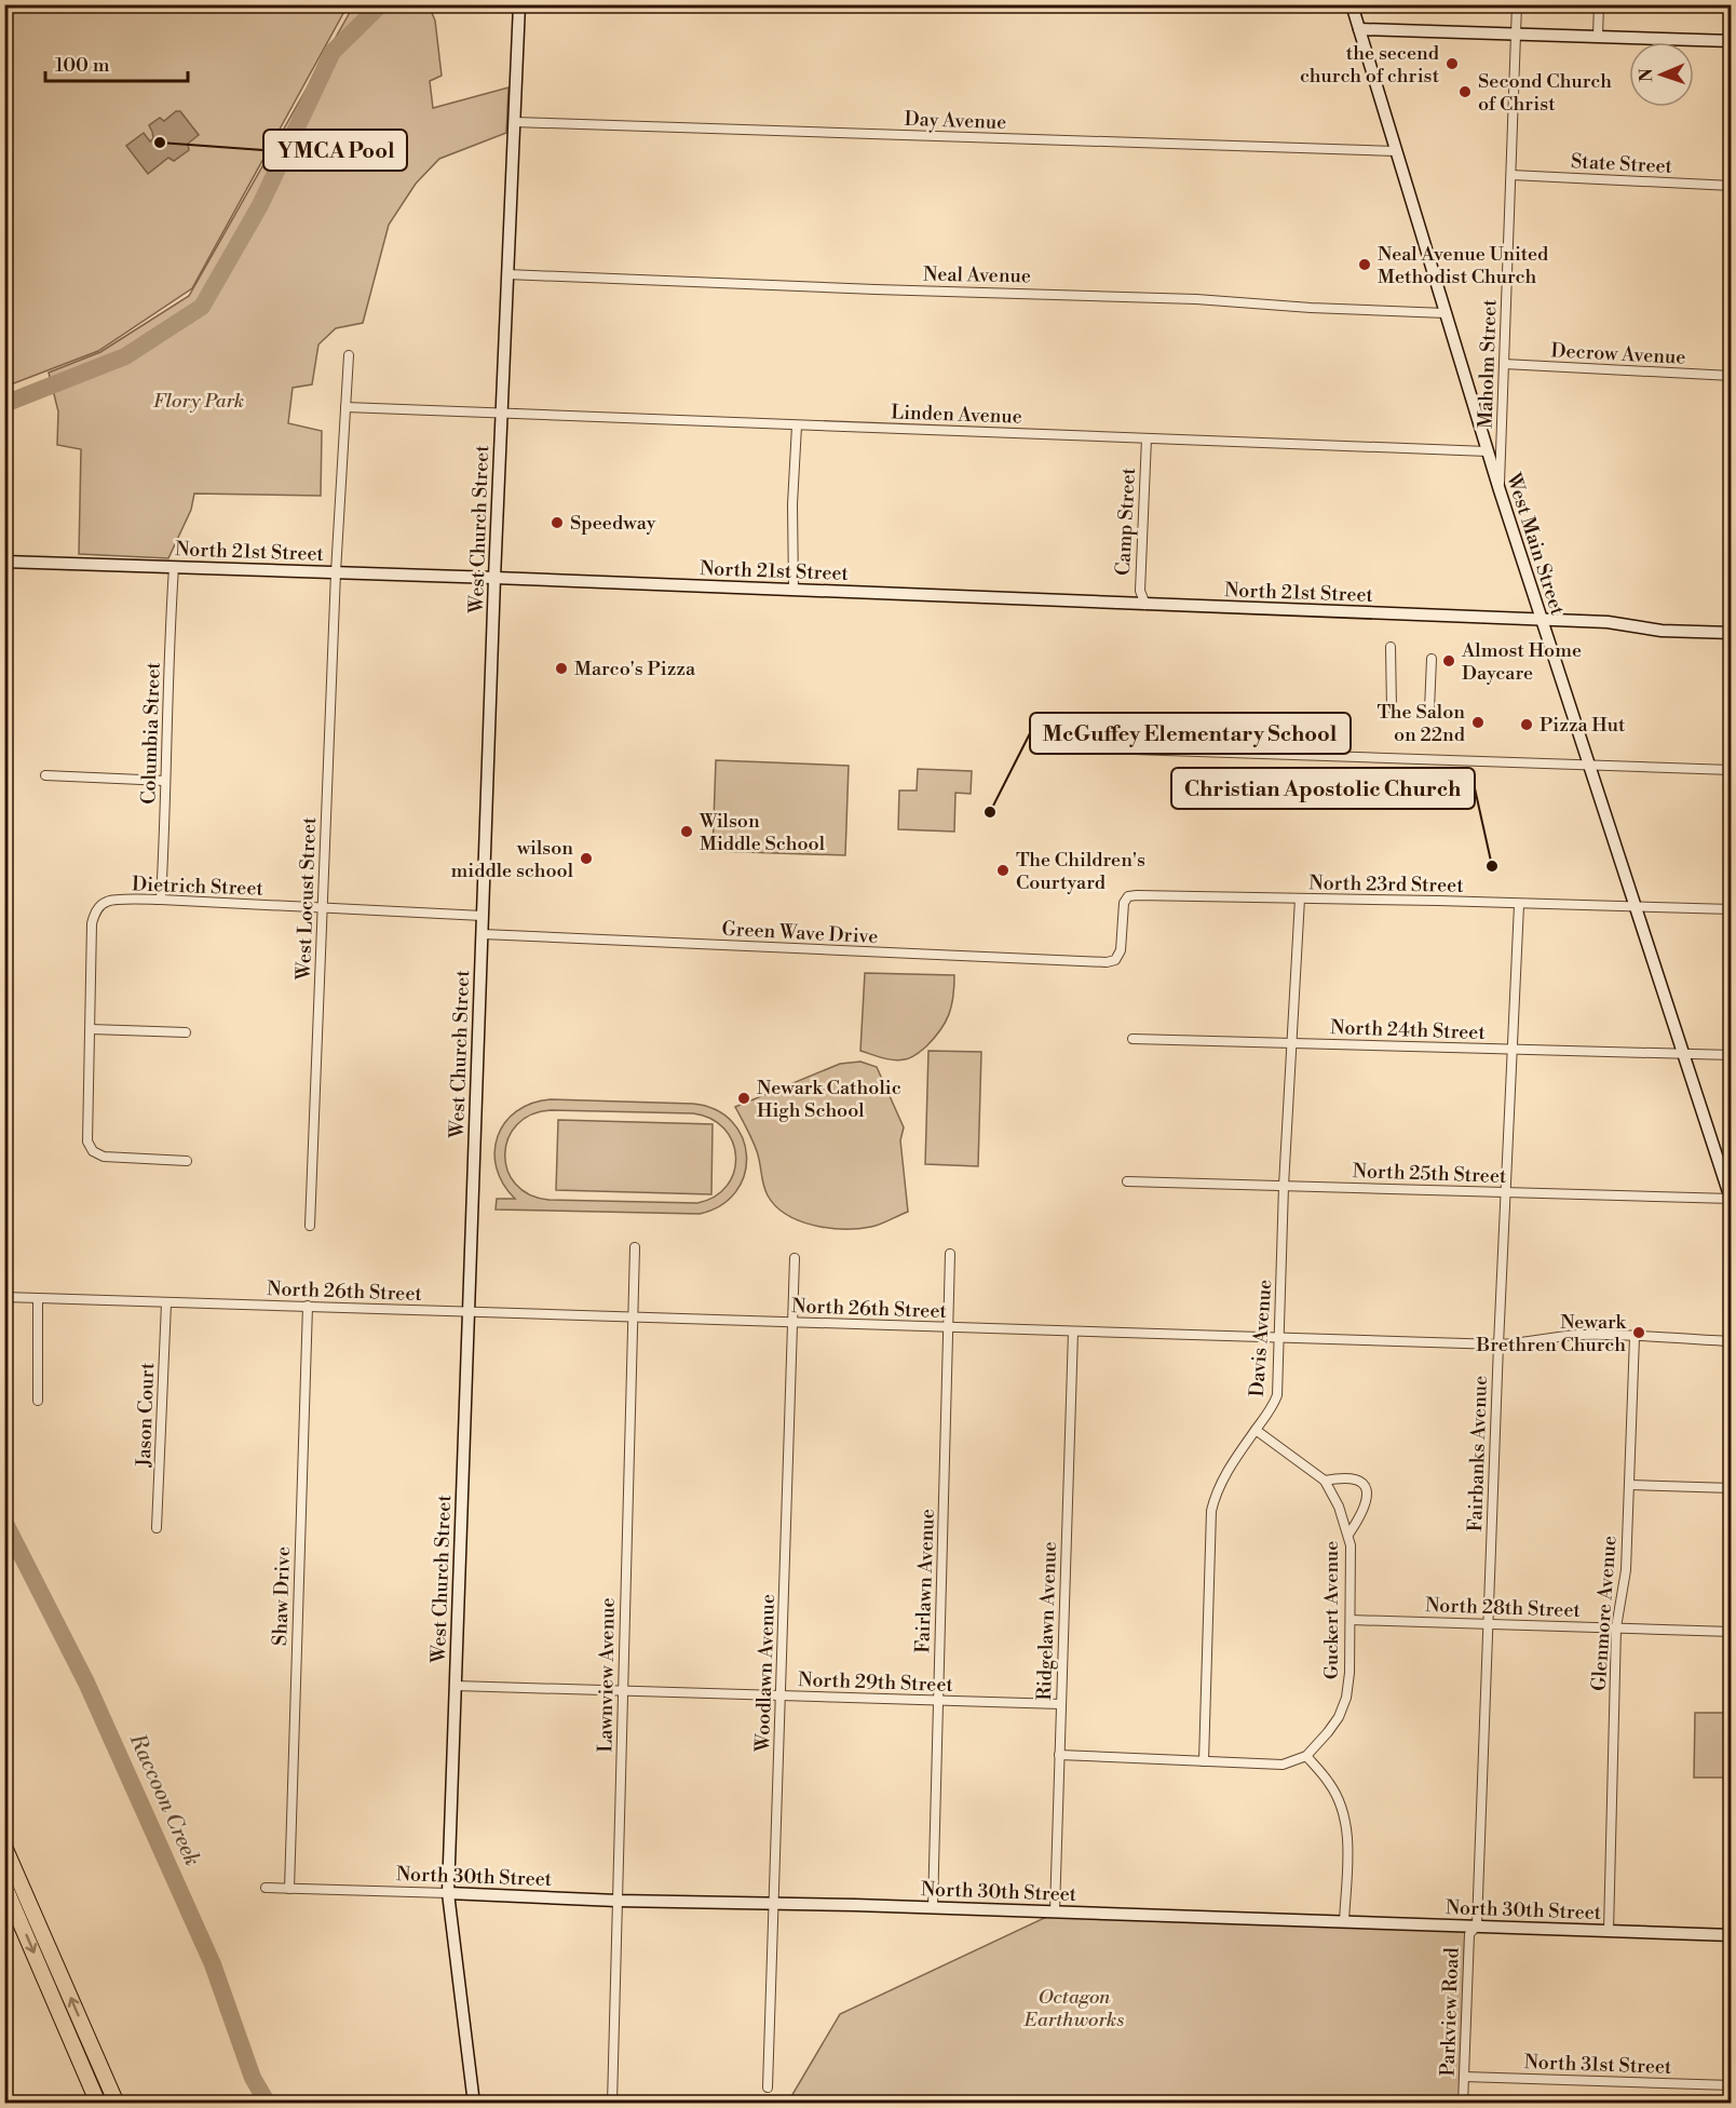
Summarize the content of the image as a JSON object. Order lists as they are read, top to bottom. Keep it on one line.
{"streets":{"street":["Day Avenue","State Street","Neal Avenue","Decrow Avenue","Maholm Street","Linden Avenue","Camp Street","West Church Street","West Main Street","North 21st Street","Columbia Street","North 23rd Street","Dietrich Street","West Locust Street","Green Wave Drive","North 24th Street","North 25th Street","North 26th Street","Davis Avenue","Jason Court","Fairbanks Avenue","Fairlawn Avenue","Shaw Drive","North 28th Street","Guckert Avenue","Glenmore Avenue","Ridgelawn Avenue","Woodlawn Avenue","Lawnview Avenue","North 29th Street","North 30th Street","Parkview Road","North 31st Street"]},"crossings":[["Day Avenue","West Church Street"],["Day Avenue","West Main Street"],["State Street","Maholm Street"],["Neal Avenue","West Church Street"],["Neal Avenue","West Main Street"],["Decrow Avenue","Maholm Street"],["Maholm Street","West Main Street"],["Linden Avenue","Camp Street"],["Linden Avenue","West Church Street"],["Linden Avenue","West Main Street"],["Linden Avenue","West Locust Street"],["Camp Street","North 21st Street"],["West Church Street","North 21st Street"],["West Church Street","Dietrich Street"],["West Church Street","Green Wave Drive"],["West Church Street","North 26th Street"],["West Church Street","North 29th Street"],["West Church Street","North 30th Street"],["West Main Street","North 21st Street"],["West Main Street","North 23rd Street"],["West Main Street","North 24th Street"],["West Main Street","North 25th Street"],["North 21st Street","Columbia Street"],["North 21st Street","West Locust Street"],["Columbia Street","Dietrich Street"],["North 23rd Street","Green Wave Drive"],["North 23rd Street","Davis Avenue"],["North 23rd Street","Fairbanks Avenue"],["Dietrich Street","West Locust Street"],["North 24th Street","Davis Avenue"],["North 24th Street","Fairbanks Avenue"],["North 25th Street","Davis Avenue"],["North 25th Street","Fairbanks Avenue"],["North 26th Street","Davis Avenue"],["North 26th Street","Jason Court"],["North 26th Street","Fairbanks Avenue"],["North 26th Street","Fairlawn Avenue"],["North 26th Street","Shaw Drive"],["North 26th Street","Glenmore Avenue"],["North 26th Street","Ridgelawn Avenue"],["North 26th Street","Woodlawn Avenue"],["North 26th Street","Lawnview Avenue"],["Davis Avenue","Guckert Avenue"],["Fairbanks Avenue","North 28th Street"],["Fairbanks Avenue","North 30th Street"],["Fairbanks Avenue","Parkview Road"],["Fairlawn Avenue","North 29th Street"],["Fairlawn Avenue","North 30th Street"],["Shaw Drive","North 30th Street"],["North 28th Street","Guckert Avenue"],["North 28th Street","Glenmore Avenue"],["Glenmore Avenue","North 30th Street"],["Ridgelawn Avenue","North 29th Street"],["Ridgelawn Avenue","North 30th Street"],["Woodlawn Avenue","North 29th Street"],["Woodlawn Avenue","North 30th Street"],["Lawnview Avenue","North 29th Street"],["Lawnview Avenue","North 30th Street"],["North 30th Street","Parkview Road"],["Parkview Road","North 31st Street"]],"water":["Raccoon Creek"],"parks":["Flory Park","Octagon Earthworks"],"places":["the secend church of christ","Second Church of Christ","YMCA Pool","Neal Avenue United Methodist Church","Speedway","Almost Home Daycare","Marco's Pizza","The Salon on 22nd","Pizza Hut","McGuffey Elementary School","Wilson Middle School","wilson middle school","Christian Apostolic Church","The Children's Courtyard","Newark Catholic High School","Newark Brethren Church"],"scale_bar":"100 m","north":"left"}
